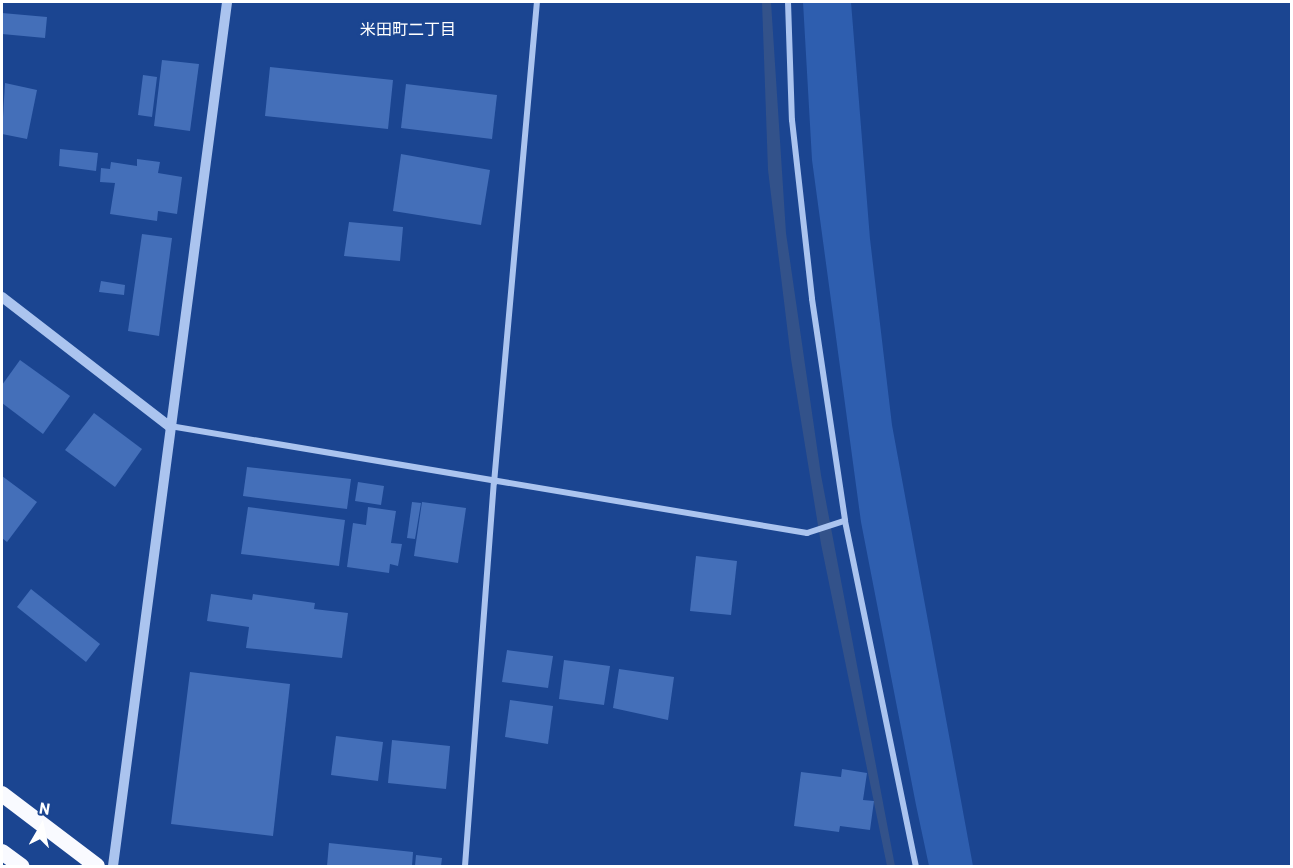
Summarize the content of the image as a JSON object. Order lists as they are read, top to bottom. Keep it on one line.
{"districts":["米田町二丁目"],"north":"top"}
